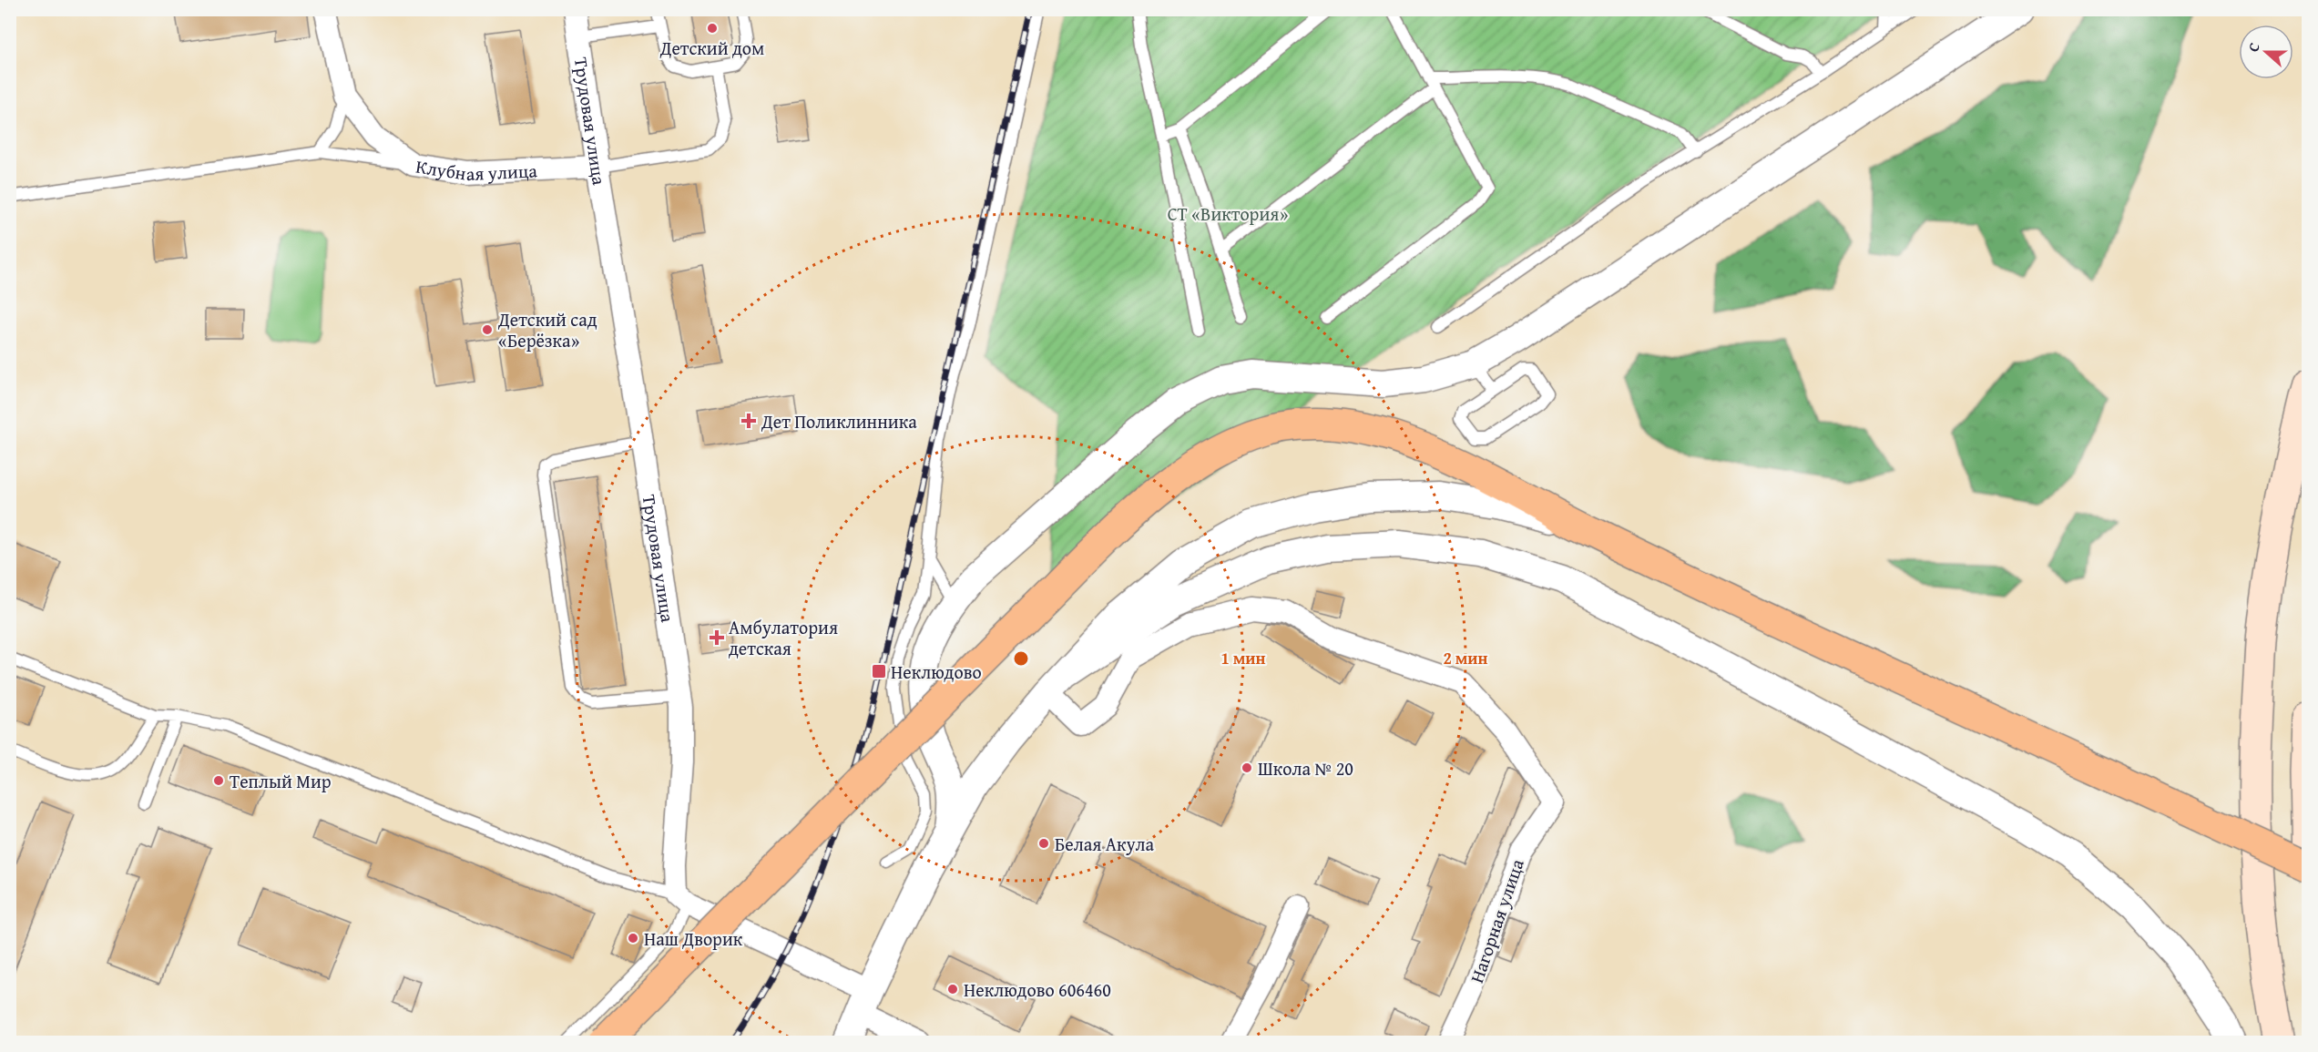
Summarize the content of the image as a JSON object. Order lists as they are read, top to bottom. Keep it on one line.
{"streets":{"street":["Трудовая улица","Клубная улица","Нагорная улица"]},"crossings":[["Трудовая улица","Клубная улица"]],"parks":["СТ «Виктория»"],"places":{"other":["Детский дом","Детский сад «Берёзка»","Школа № 20","Теплый Мир","Белая Акула","Наш Дворик","Неклюдово 606460"],"health":["Дет Поликлинника","Амбулатория детская"],"transit":["Неклюдово"]},"north":"left","rings":["1 мин","2 мин"]}
